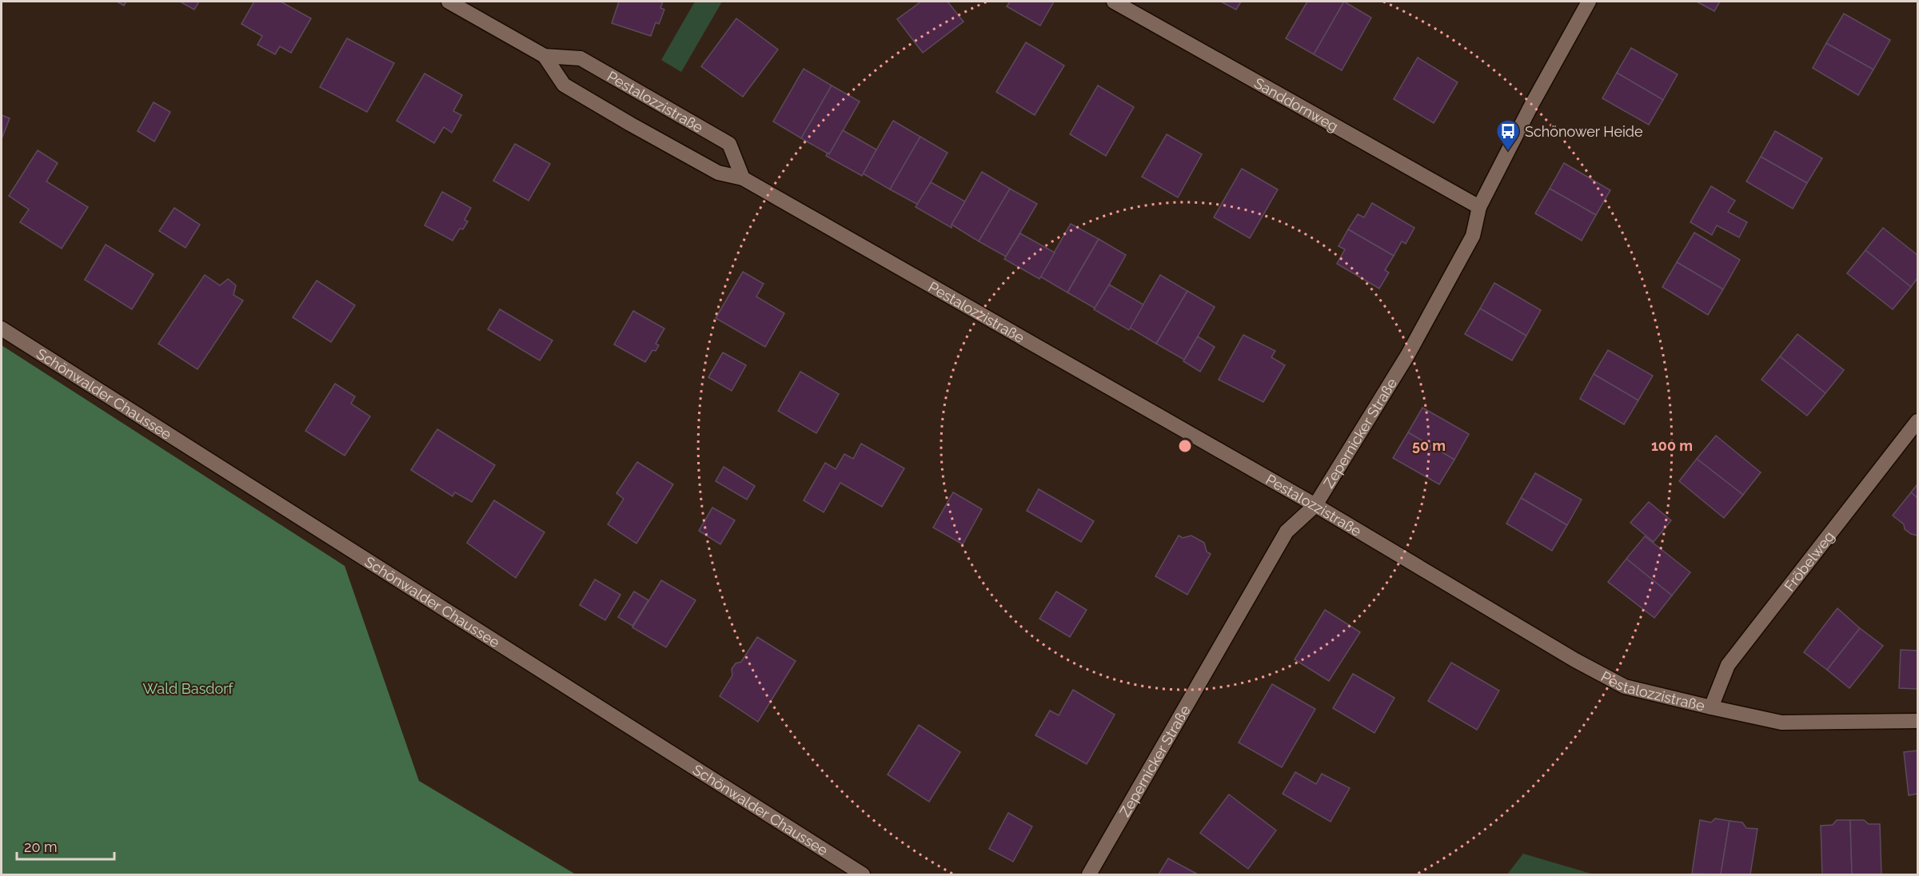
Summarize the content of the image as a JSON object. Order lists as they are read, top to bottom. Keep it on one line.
{"streets":{"street":["Pestalozzistraße","Sanddornweg","Schönwalder Chaussee","Zepernicker Straße","Fröbelweg"]},"crossings":[["Pestalozzistraße","Zepernicker Straße"],["Pestalozzistraße","Fröbelweg"],["Sanddornweg","Zepernicker Straße"]],"parks":["Wald Basdorf"],"places":{"bus stop":["Schönower Heide"]},"scale_bar":"20 m","rings":["50 m","100 m"]}
